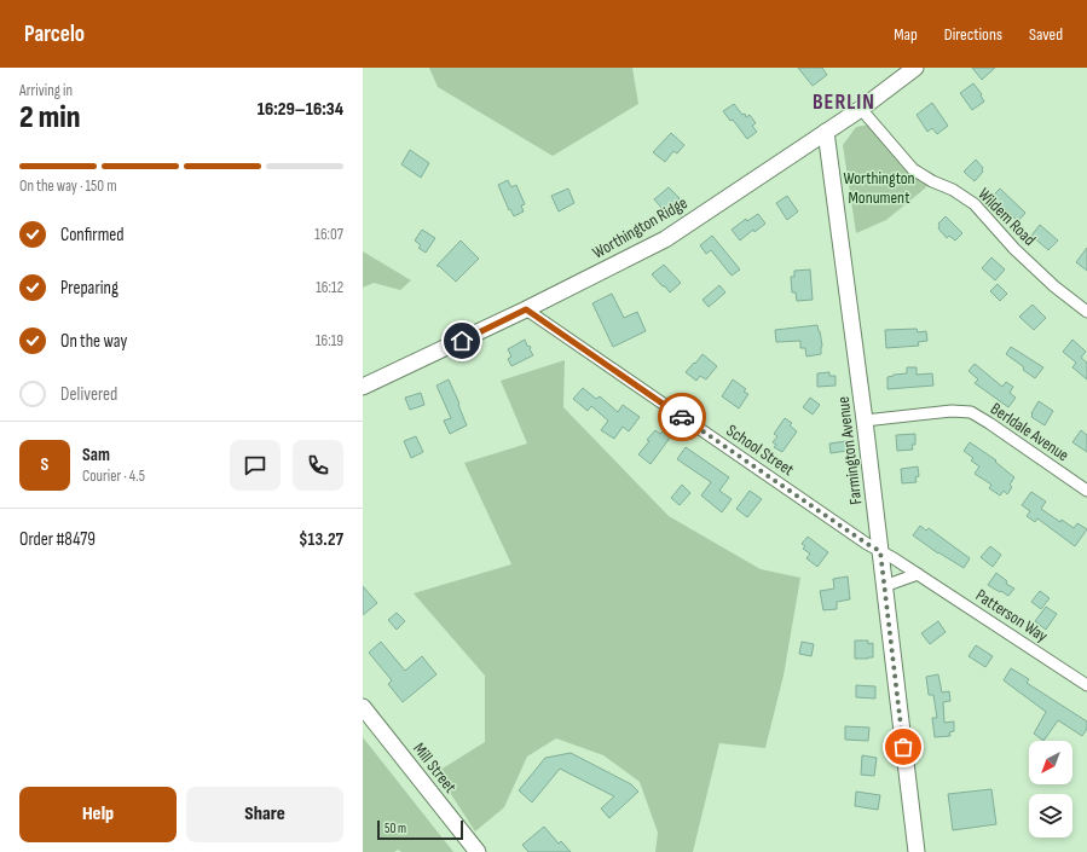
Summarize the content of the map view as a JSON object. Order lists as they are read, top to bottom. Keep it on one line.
{"streets":{"street":["Wildem Road","Worthington Ridge","Berldale Avenue","School Street","Farmington Avenue","Patterson Way","Mill Street"]},"crossings":[["Wildem Road","Worthington Ridge"],["Worthington Ridge","School Street"],["Worthington Ridge","Farmington Avenue"],["Berldale Avenue","Farmington Avenue"],["School Street","Farmington Avenue"],["School Street","Patterson Way"],["Farmington Avenue","Patterson Way"]],"districts":["BERLIN"],"parks":["Worthington Monument"],"scale_bar":"50 m","north":"bottom left","page":{"header":"Parcelo","nav":["Map","Directions","Saved"],"heading":["2 min","Arriving in","16:29–16:34"],"panel":["Sam","Courier · 4.5","Order #8479","$13.27"],"bar":"On the way · 150 m","list":[["Confirmed","16:07"],["Preparing","16:12"],["On the way","16:19"],"Delivered"],"round":"S","buttons":["Help","Share"],"scale":"50 m"}}
